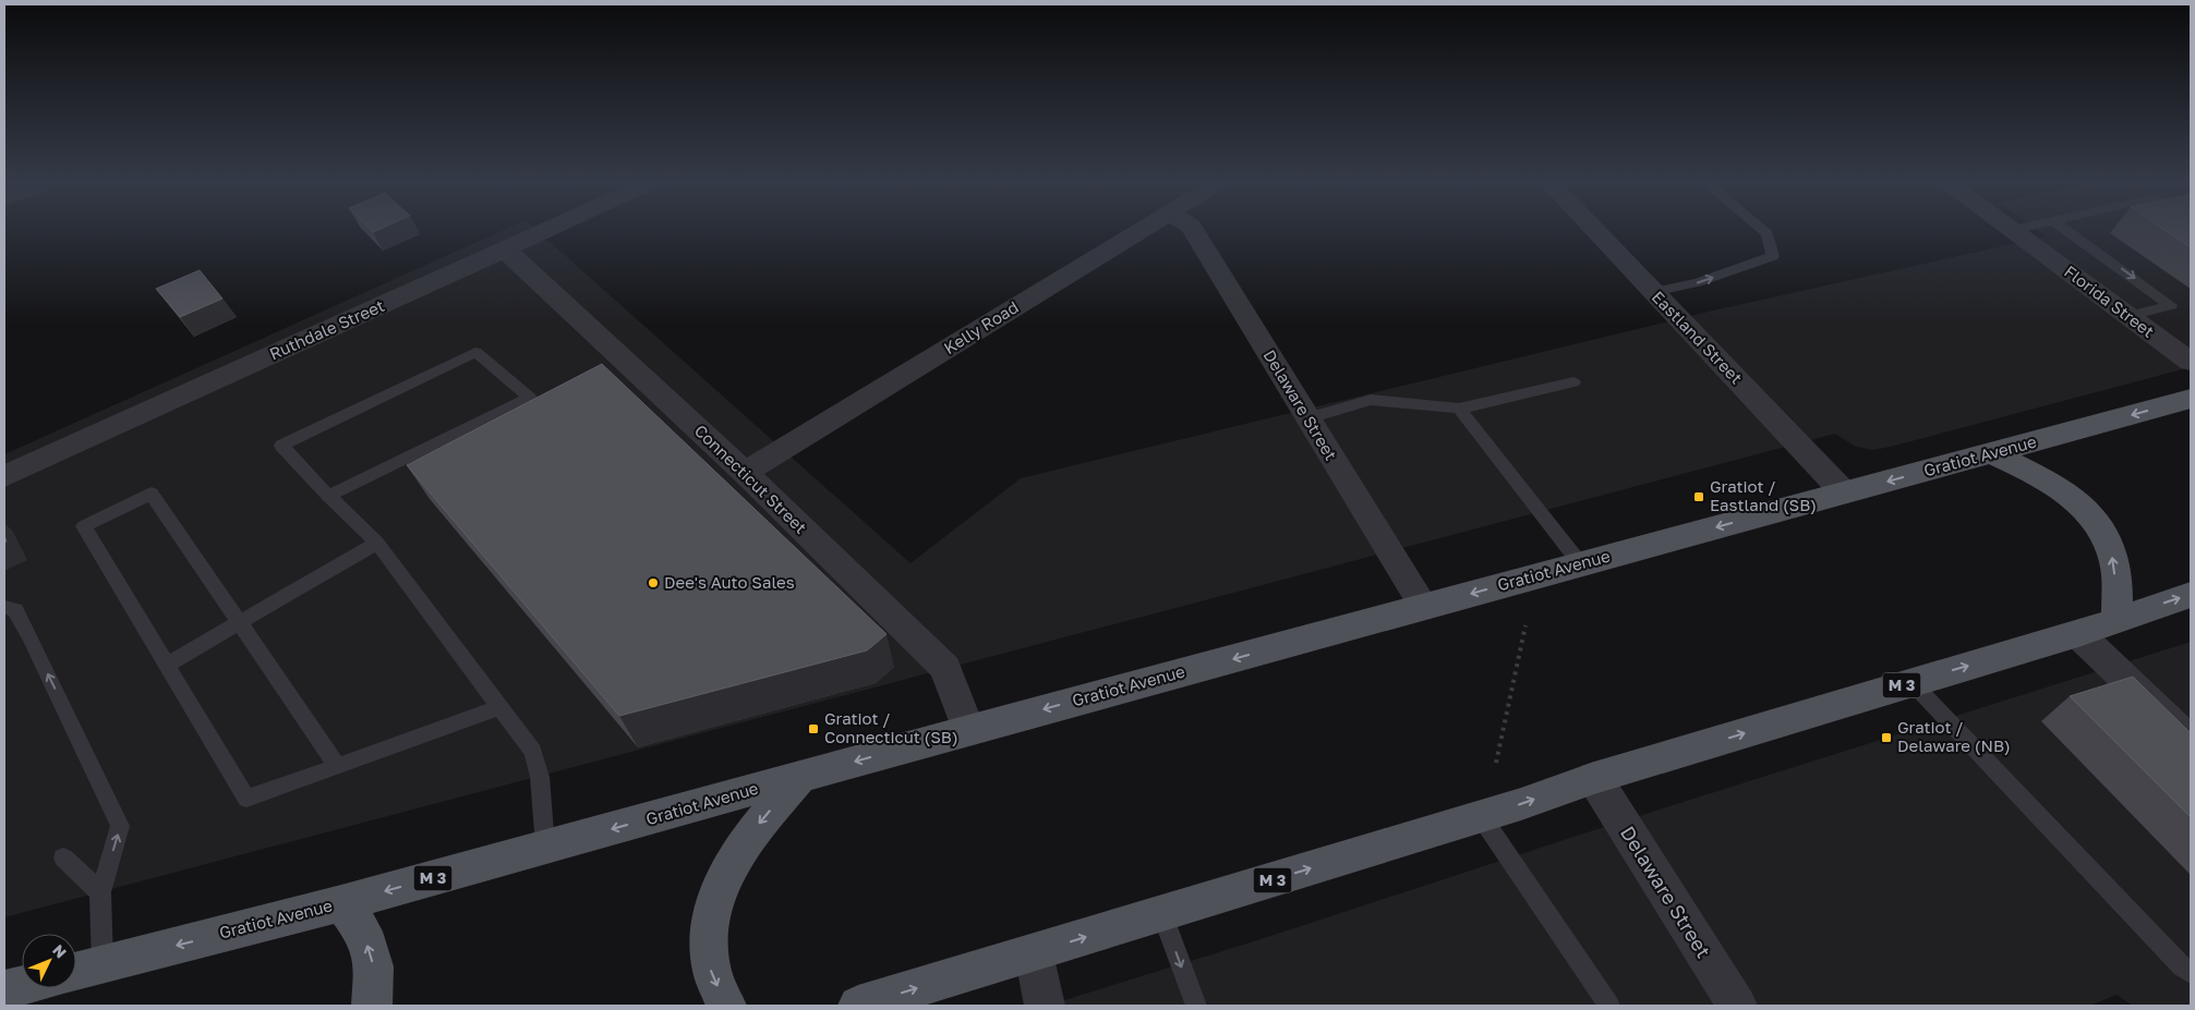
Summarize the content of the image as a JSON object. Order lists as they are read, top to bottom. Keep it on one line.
{"streets":{"main road":["Gratiot Avenue","M 3"],"street":["Florida Street","Kelly Road","Ruthdale Street","Eastland Street","Delaware Street","Connecticut Street"]},"crossings":[["Kelly Road","Connecticut Street"],["Ruthdale Street","Connecticut Street"],["Eastland Street","Gratiot Avenue"],["Delaware Street","Gratiot Avenue"],["Delaware Street","M 3"],["Gratiot Avenue","Connecticut Street"]],"places":{"transit":["Gratiot / Eastland (SB)","Gratiot / Connecticut (SB)","Gratiot / Delaware (NB)"],"other":["Dee's Auto Sales"]},"north":"top right"}
